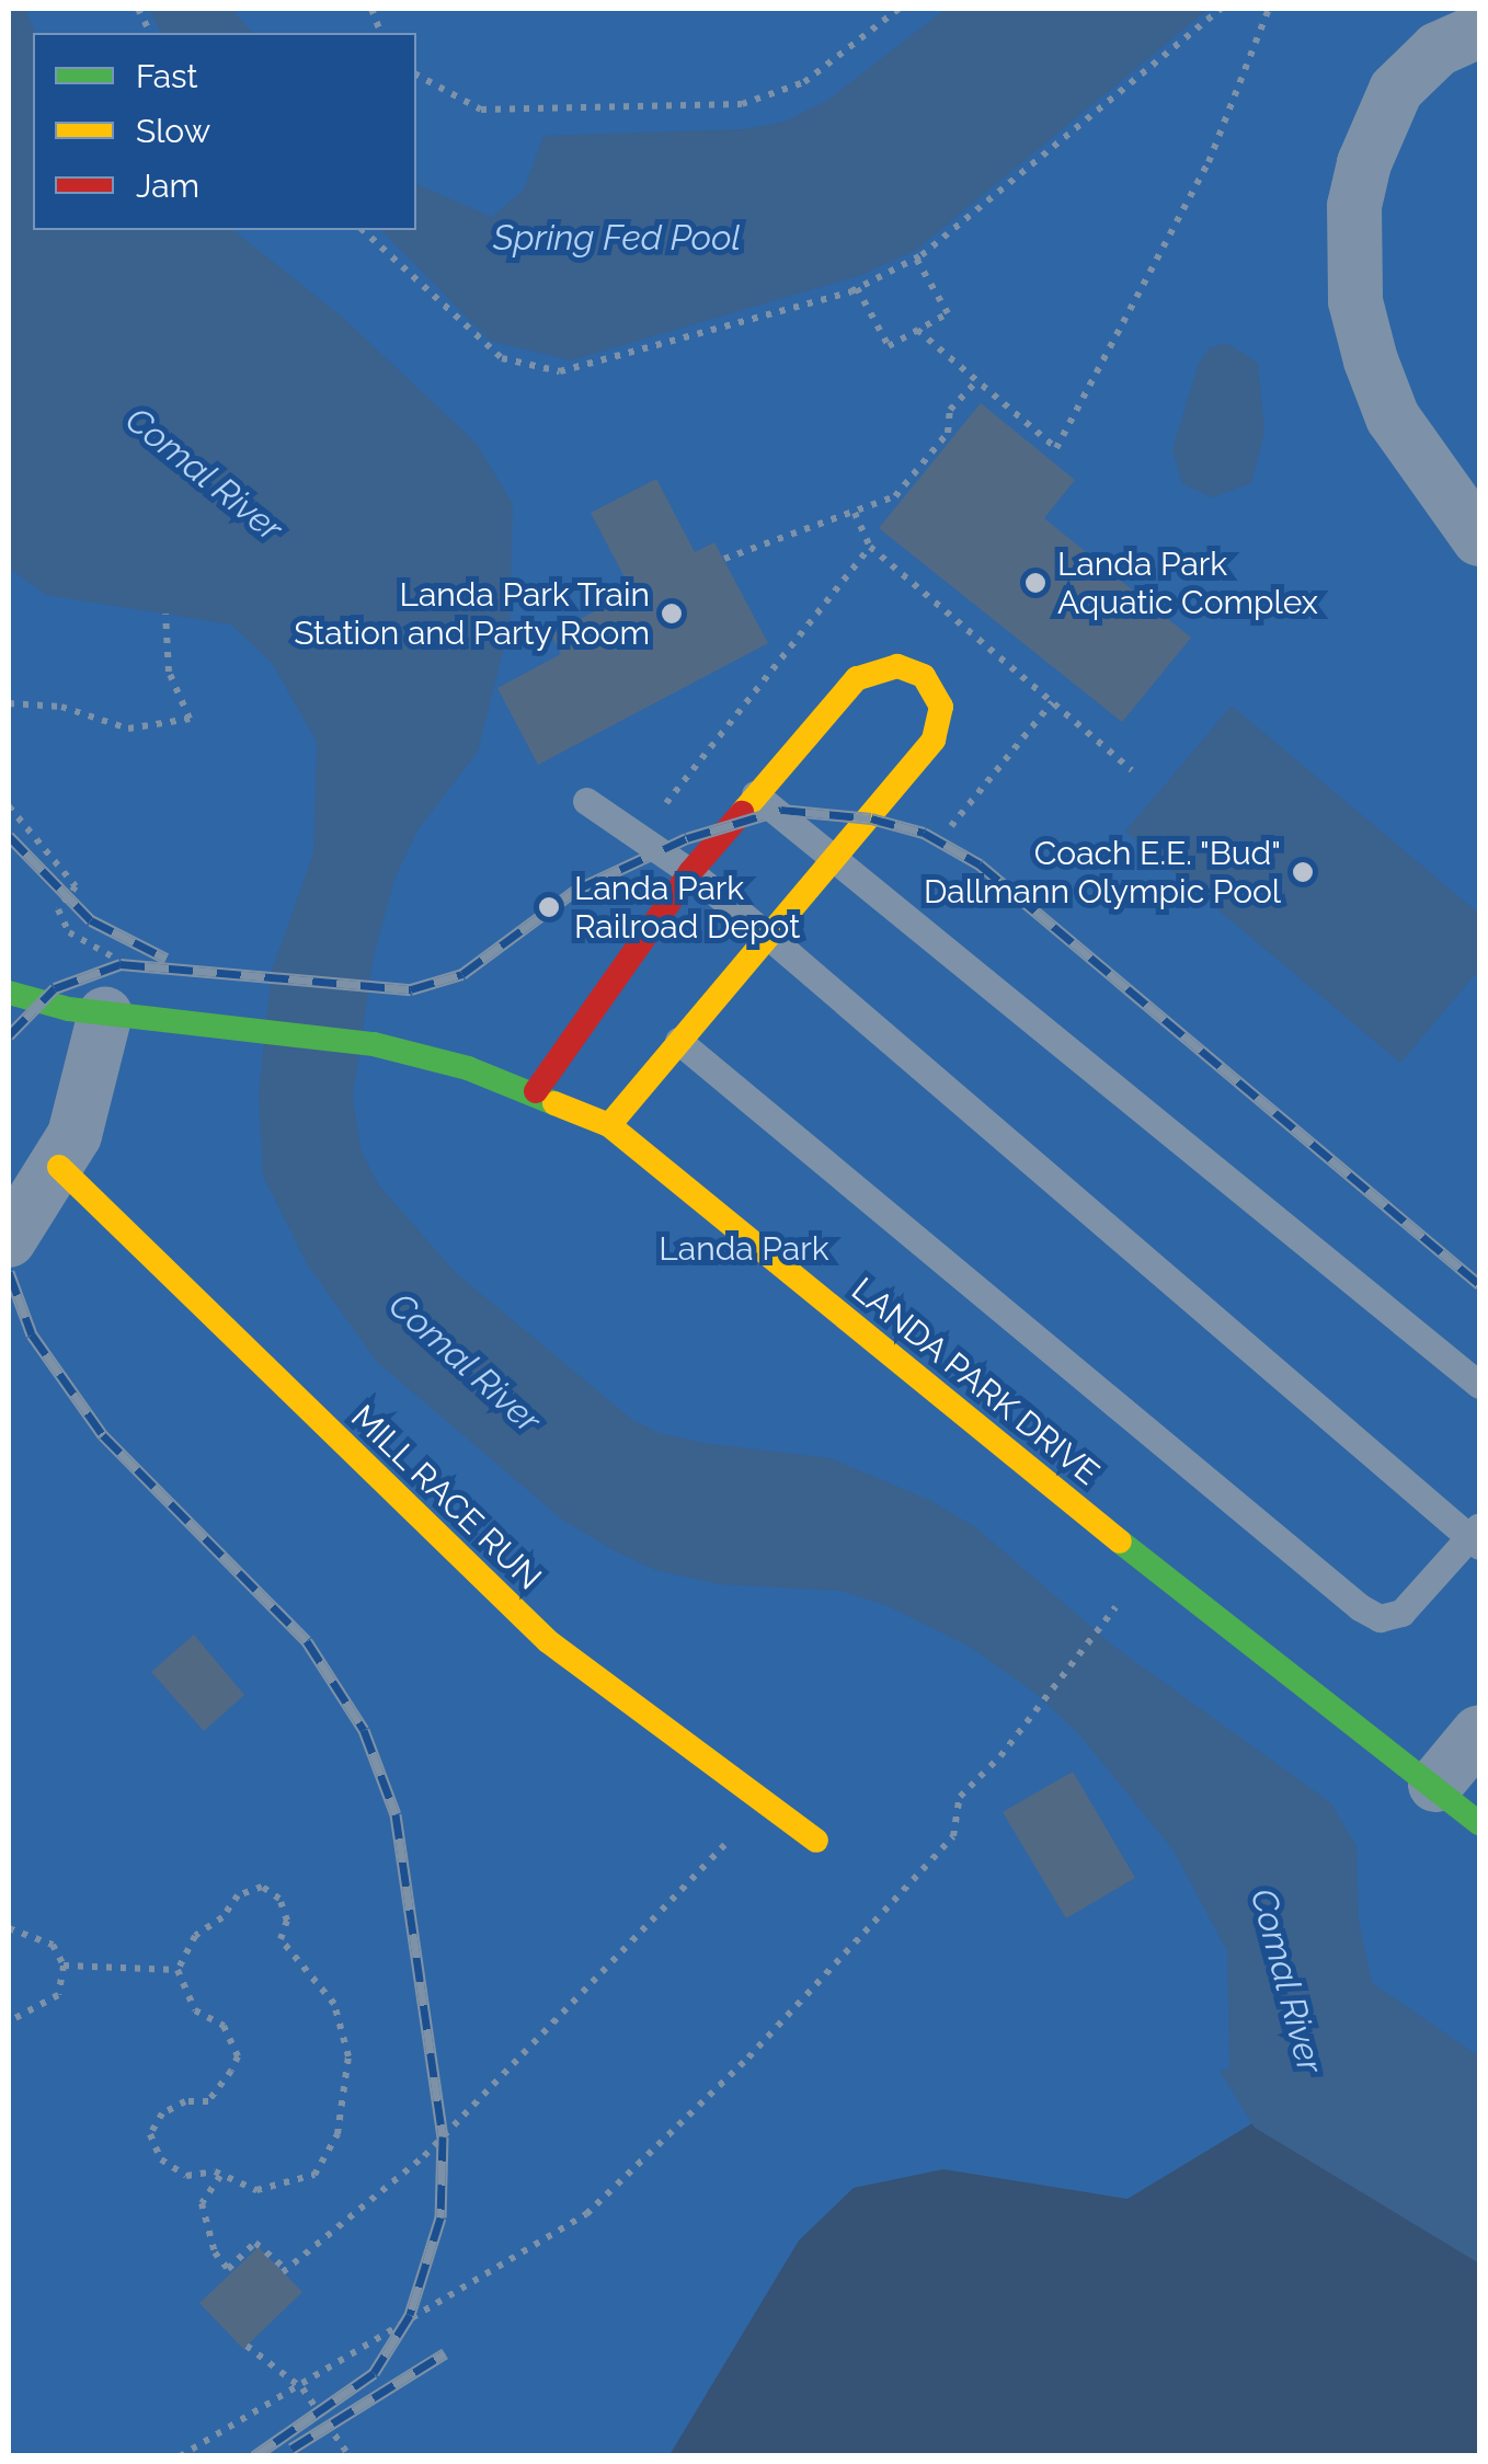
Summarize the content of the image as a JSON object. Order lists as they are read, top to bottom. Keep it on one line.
{"streets":{"street":["LANDA PARK DRIVE","MILL RACE RUN"]},"water":["Spring Fed Pool","Comal River"],"parks":["Landa Park"],"places":["Landa Park Aquatic Complex","Landa Park Train Station and Party Room","Coach E.E. \"Bud\" Dallmann Olympic Pool","Landa Park Railroad Depot"],"legend":["Fast","Slow","Jam"]}
